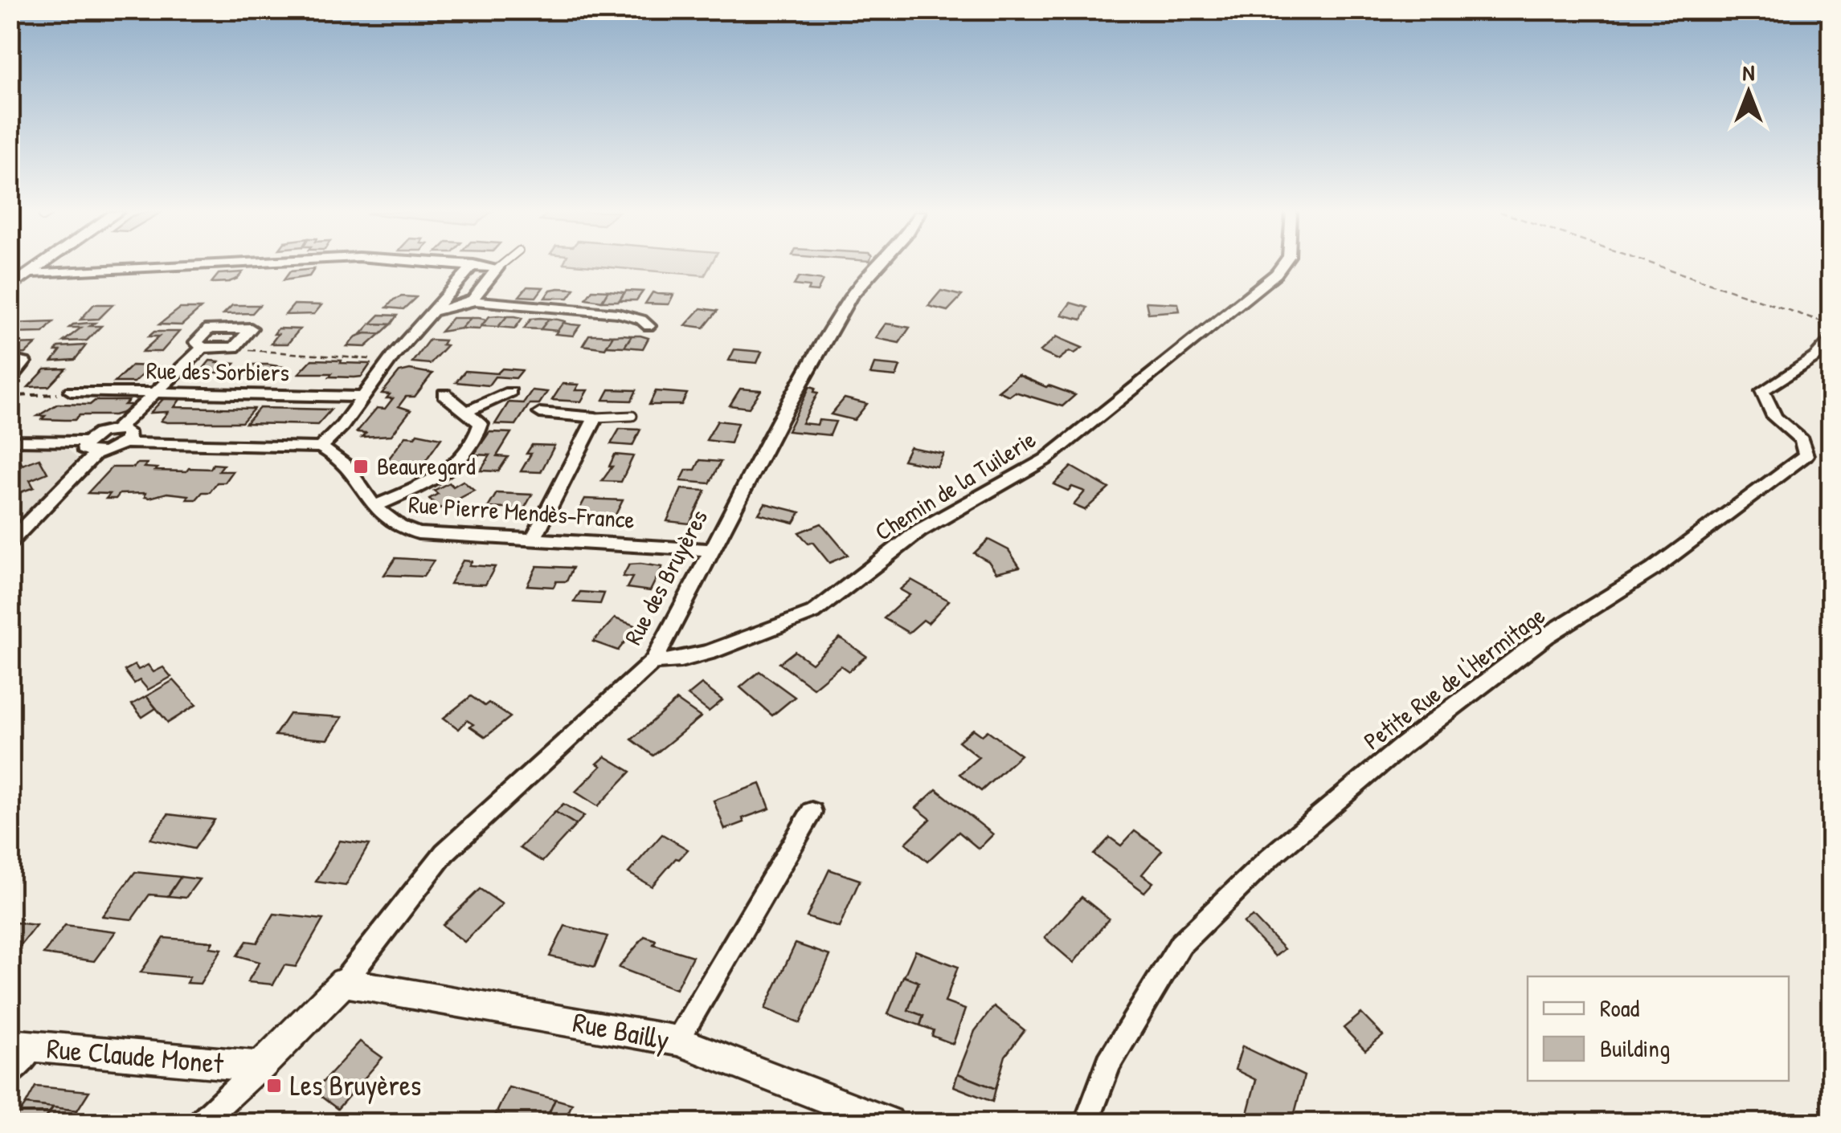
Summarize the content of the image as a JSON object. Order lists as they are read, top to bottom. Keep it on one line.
{"streets":{"street":["Rue des Sorbiers","Chemin de la Tuilerie","Rue Pierre Mendès-France","Rue des Bruyères","Petite Rue de l'Hermitage","Rue Bailly","Rue Claude Monet"]},"crossings":[["Chemin de la Tuilerie","Rue des Bruyères"],["Rue Pierre Mendès-France","Rue des Bruyères"],["Rue des Bruyères","Rue Bailly"]],"places":{"transit":["Beauregard","Les Bruyères"]},"legend":["Road","Building"],"north":"top"}
